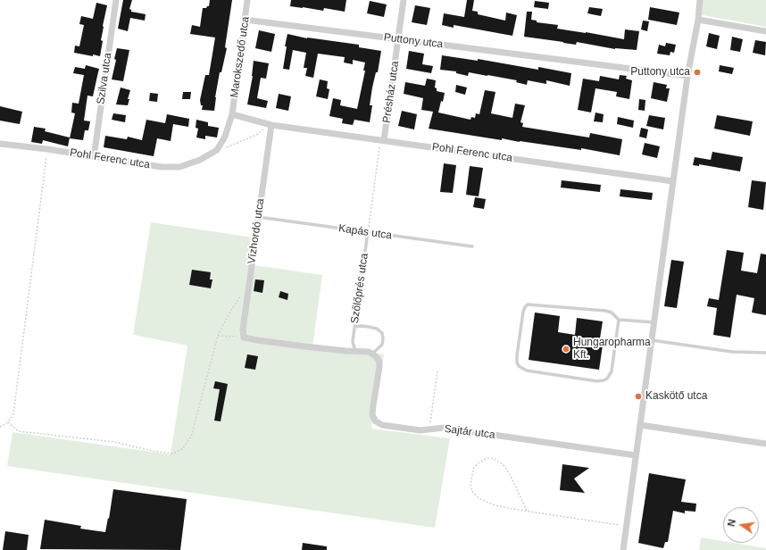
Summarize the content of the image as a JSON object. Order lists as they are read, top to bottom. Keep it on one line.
{"streets":{"street":["Puttony utca","Marokszedő utca","Szilva utca","Présház utca","Pohl Ferenc utca","Vízhordó utca","Sajtár utca"],"lane":["Kapás utca","Szőlőprés utca"]},"crossings":[["Puttony utca","Marokszedő utca"],["Puttony utca","Présház utca"],["Marokszedő utca","Pohl Ferenc utca"],["Szilva utca","Pohl Ferenc utca"],["Présház utca","Pohl Ferenc utca"],["Pohl Ferenc utca","Vízhordó utca"],["Vízhordó utca","Kapás utca"],["Kapás utca","Szőlőprés utca"],["Szőlőprés utca","Sajtár utca"]],"places":["Puttony utca","Hungaropharma Kft.","Kaskötő utca"],"north":"left"}
